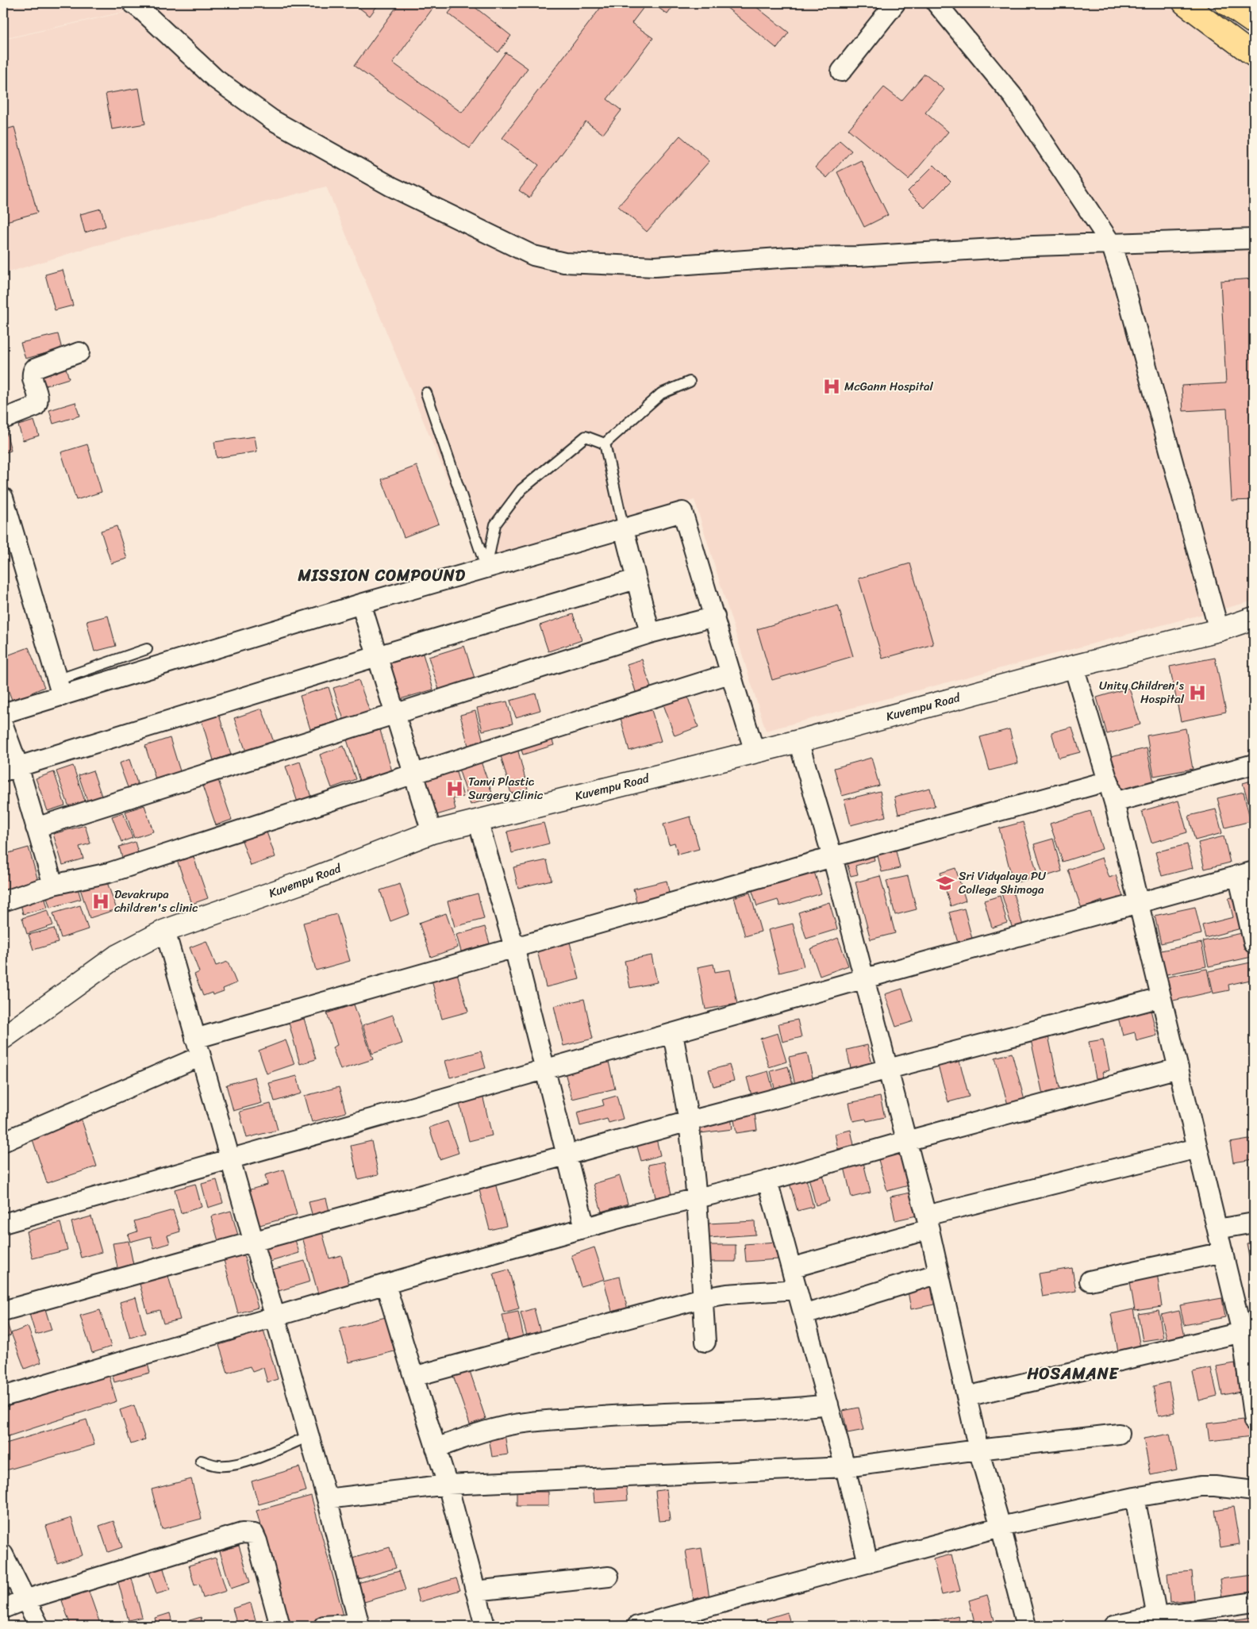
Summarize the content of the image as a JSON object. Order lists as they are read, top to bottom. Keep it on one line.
{"streets":{"main road":["Kuvempu Road"]},"districts":["MISSION COMPOUND","HOSAMANE"],"places":{"hospital":["McGann Hospital","Unity Children's Hospital","Tanvi Plastic Surgery Clinic","Devakrupa children's clinic"],"school or university":["Sri Vidyalaya PU College Shimoga"]}}
